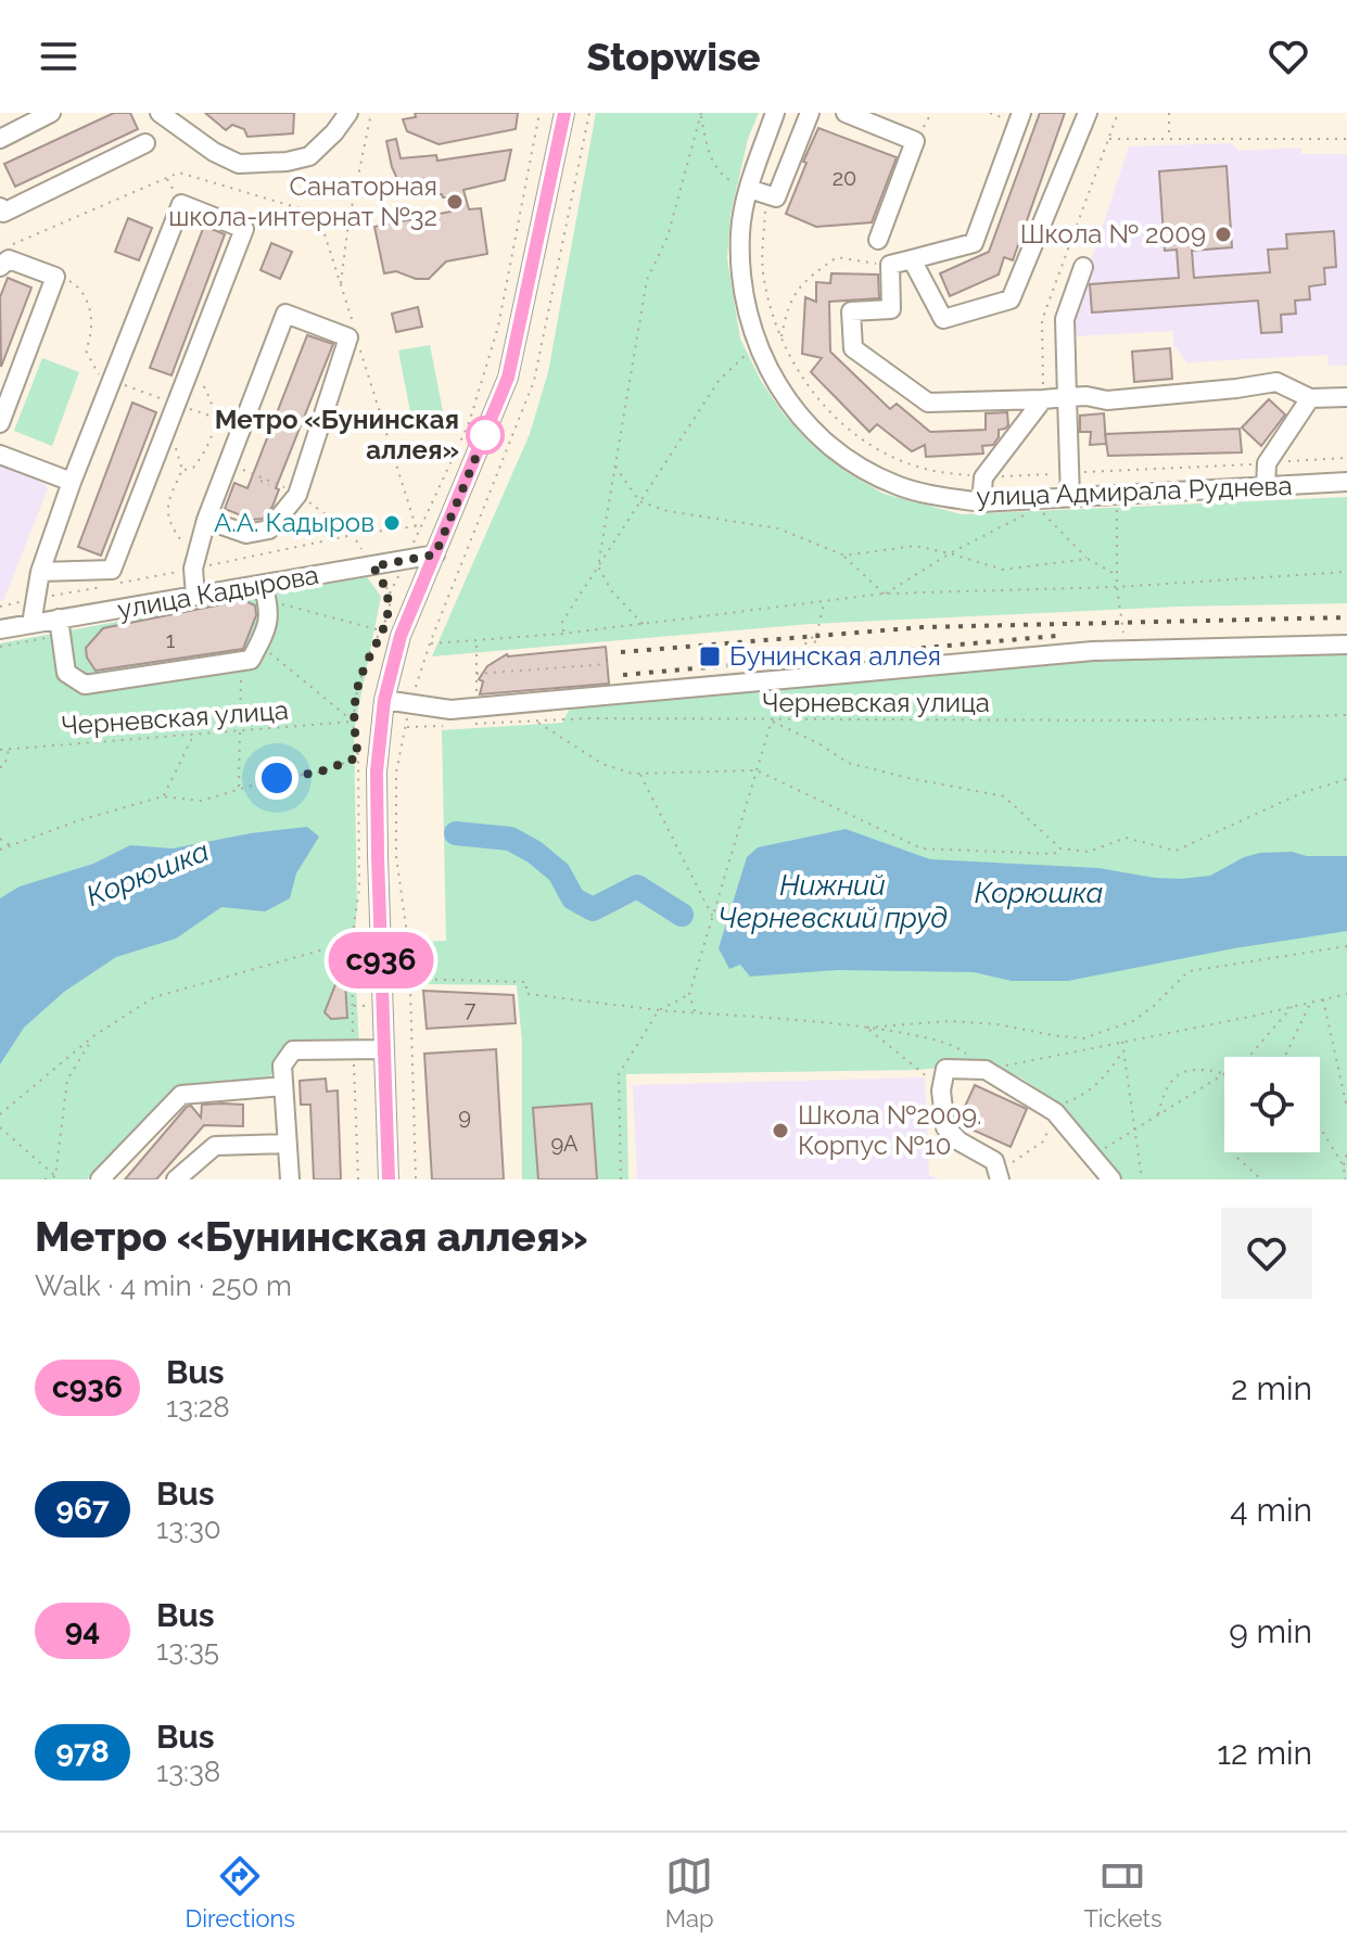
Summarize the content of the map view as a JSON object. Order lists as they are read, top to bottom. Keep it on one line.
{"streets":{"street":["улица Адмирала Руднева","улица Кадырова"],"path":["Черневская улица"]},"water":["Корюшка","Нижний Черневский пруд"],"places":{"other":["Санаторная школа-интернат №32","Школа № 2009","Метро «Бунинская аллея»","А.А. Кадыров","Школа №2009. Корпус №10"],"transit":["Бунинская аллея"]},"lines":["bus line с936"],"house_numbers":["20","1","7","9","9А"],"page":{"header":"Stopwise","on_map":"с936","heading":["Метро «Бунинская аллея»","Walk · 4 min · 250 m"],"list":[{"mark":"с936","name":"Bus","note":"13:28","value":"2 min"},{"mark":"967","name":"Bus","note":"13:30","value":"4 min"},{"mark":"94","name":"Bus","note":"13:35","value":"9 min"},{"mark":"978","name":"Bus","note":"13:38","value":"12 min"}],"tabs":["Directions","Map","Tickets"]}}
